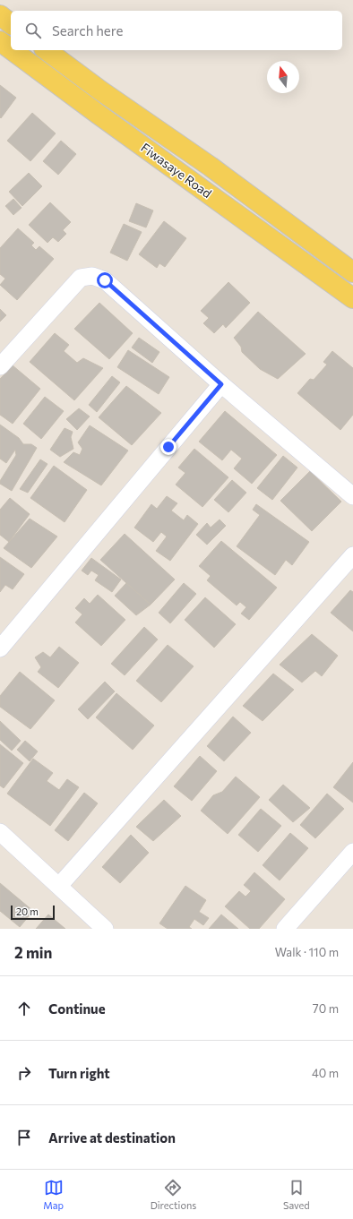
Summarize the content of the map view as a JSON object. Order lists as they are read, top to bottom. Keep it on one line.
{"streets":{"main road":["Fiwasaye Road"]},"scale_bar":"20 m","north":"top","page":{"search":"Search here","scale":"20 m","heading":["2 min","Walk · 110 m"],"list":[["Continue","70 m"],["Turn right","40 m"],"Arrive at destination"],"nav":["Map","Directions","Saved"]}}
